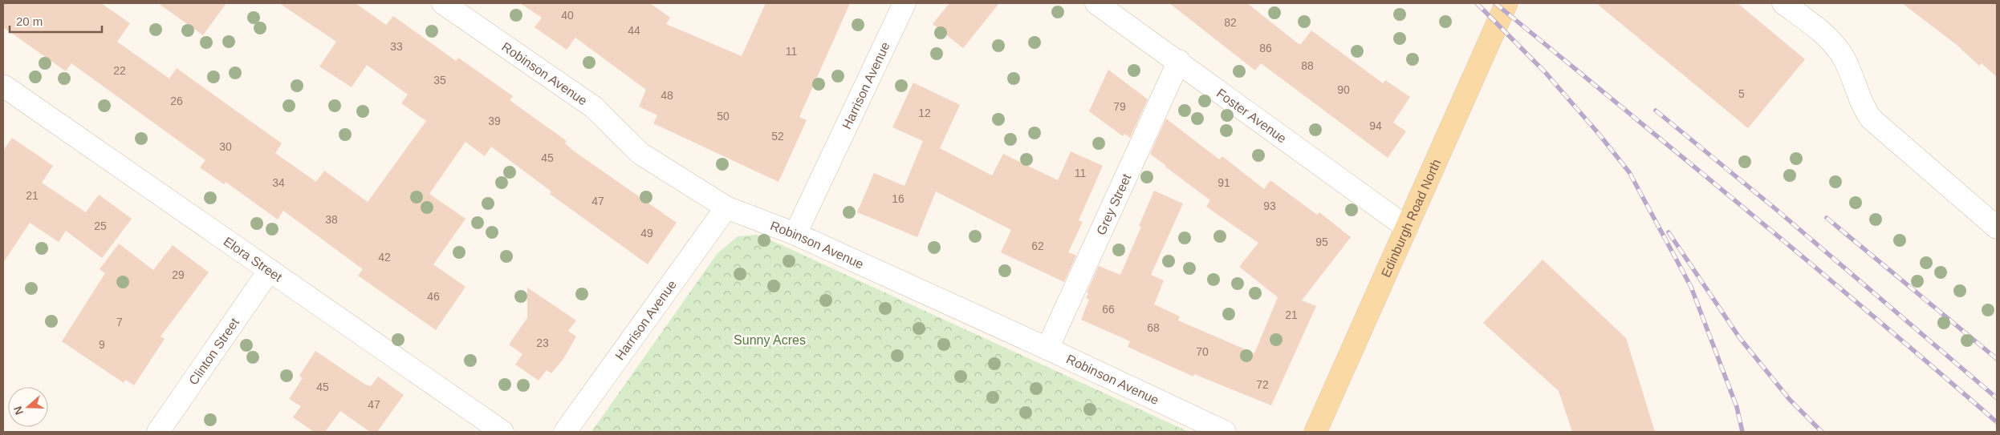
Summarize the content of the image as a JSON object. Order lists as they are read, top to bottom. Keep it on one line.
{"streets":{"main road":["Edinburgh Road North"],"street":["Robinson Avenue","Harrison Avenue","Foster Avenue","Grey Street","Elora Street","Clinton Street"]},"crossings":[["Robinson Avenue","Harrison Avenue"],["Robinson Avenue","Grey Street"],["Foster Avenue","Grey Street"],["Foster Avenue","Edinburgh Road North"],["Elora Street","Clinton Street"]],"parks":["Sunny Acres"],"house_numbers":["40","82","44","33","86","11","88","22","35","90","5","48","26","79","12","50","39","94","52","30","45","11","34","91","21","16","47","93","38","25","49","95","62","42","29","46","66","21","7","68","23","9","70","72","45","47"],"scale_bar":"20 m","north":"left"}
